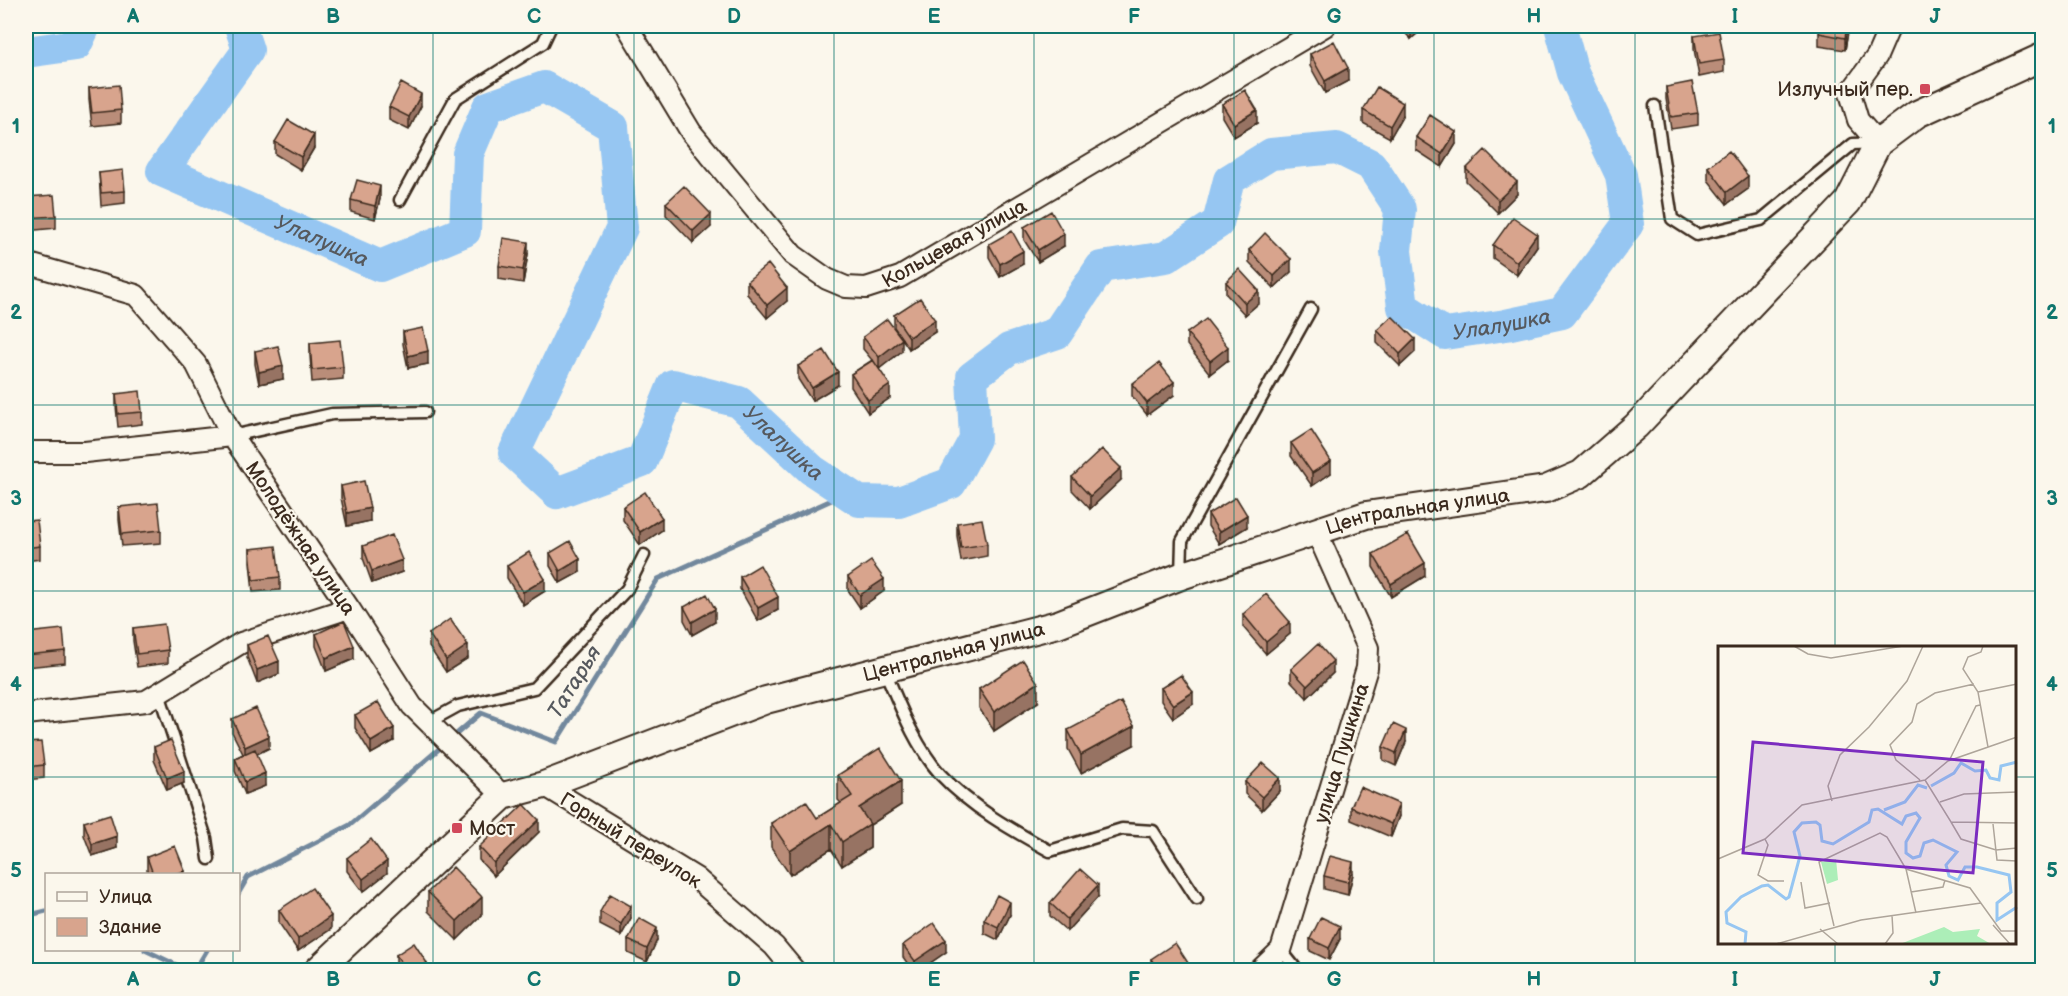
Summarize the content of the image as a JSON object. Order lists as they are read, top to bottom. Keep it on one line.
{"streets":{"street":["Кольцевая улица","Центральная улица","Молодёжная улица","улица Пушкина","Горный переулок"]},"crossings":[["Центральная улица","Молодёжная улица"],["Центральная улица","улица Пушкина"],["Центральная улица","Горный переулок"]],"water":["Улалушка","Татарья"],"places":{"transit":["Излучный пер.","Мост"]},"legend":["Улица","Здание"],"grid":{"columns":["A","B","C","D","E","F","G","H","I","J"],"rows":["1","2","3","4","5"]}}
